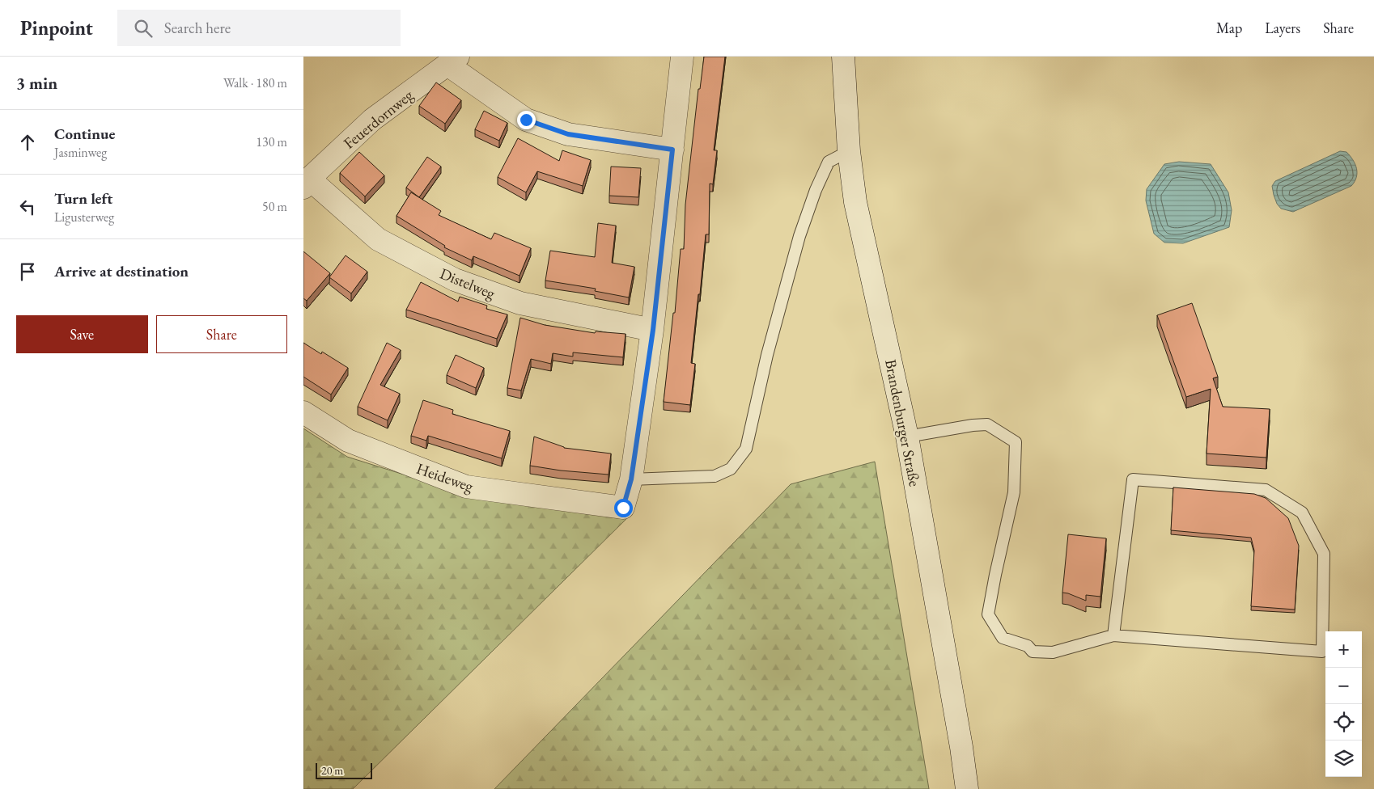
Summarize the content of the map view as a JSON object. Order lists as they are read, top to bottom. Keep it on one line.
{"streets":{"street":["Feuerdornweg","Distelweg","Brandenburger Straße","Heideweg"]},"crossings":[["Feuerdornweg","Distelweg"]],"scale_bar":"20 m","page":{"header":"Pinpoint","search":"Search here","nav":["Map","Layers","Share"],"heading":["3 min","Walk · 180 m"],"list":[["Continue","Jasminweg","130 m"],["Turn left","Ligusterweg","50 m"],"Arrive at destination"],"buttons":["Save","Share"],"map_buttons":["+","−"],"scale":"20 m"}}
